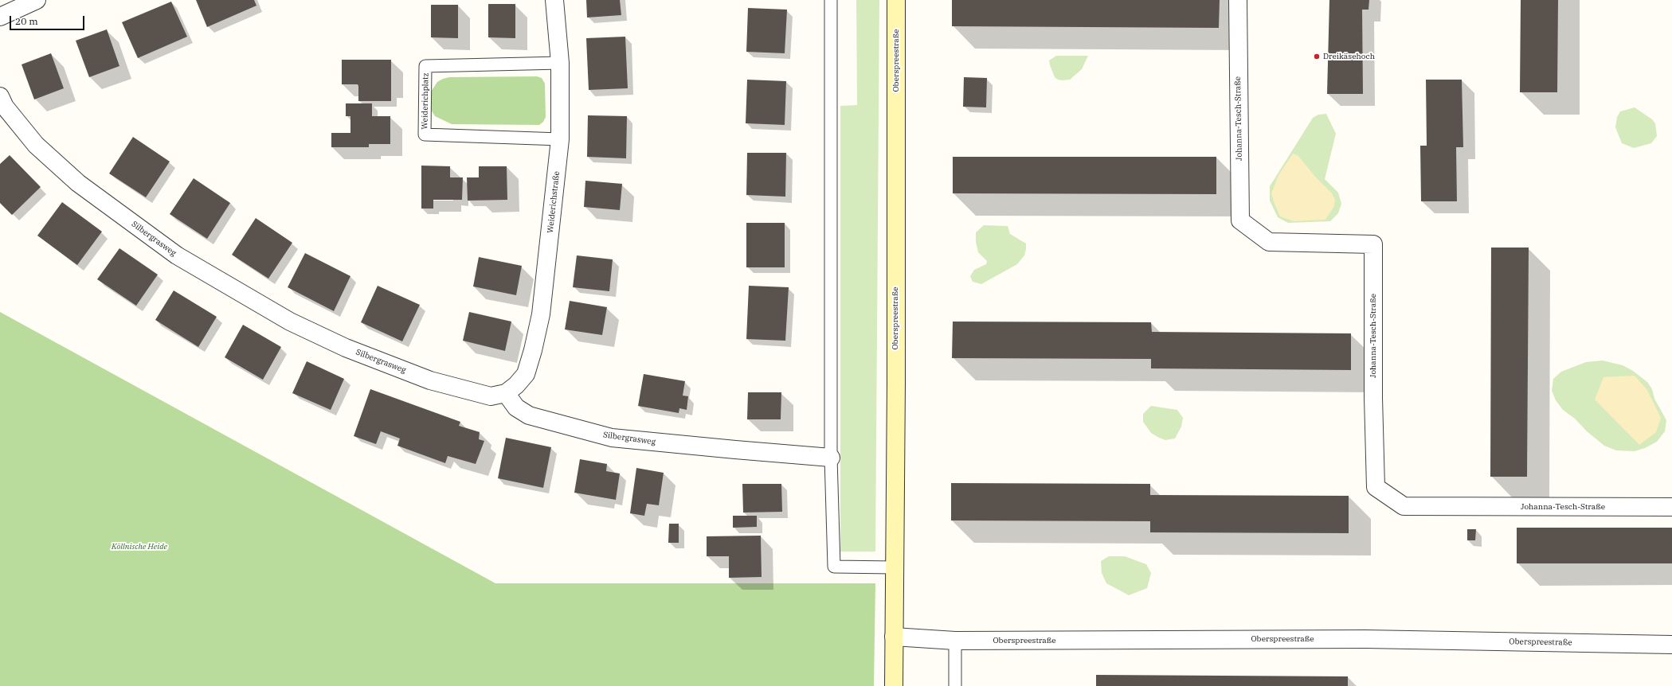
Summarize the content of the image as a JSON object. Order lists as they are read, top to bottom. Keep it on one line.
{"streets":{"main road":["Oberspreestraße"],"street":["Johanna-Tesch-Straße","Weiderichstraße","Silbergrasweg"],"lane":["Weiderichplatz"]},"crossings":[["Weiderichplatz","Weiderichstraße"],["Weiderichstraße","Silbergrasweg"]],"parks":["Köllnische Heide"],"places":["Dreikäsehoch"],"scale_bar":"20 m"}
